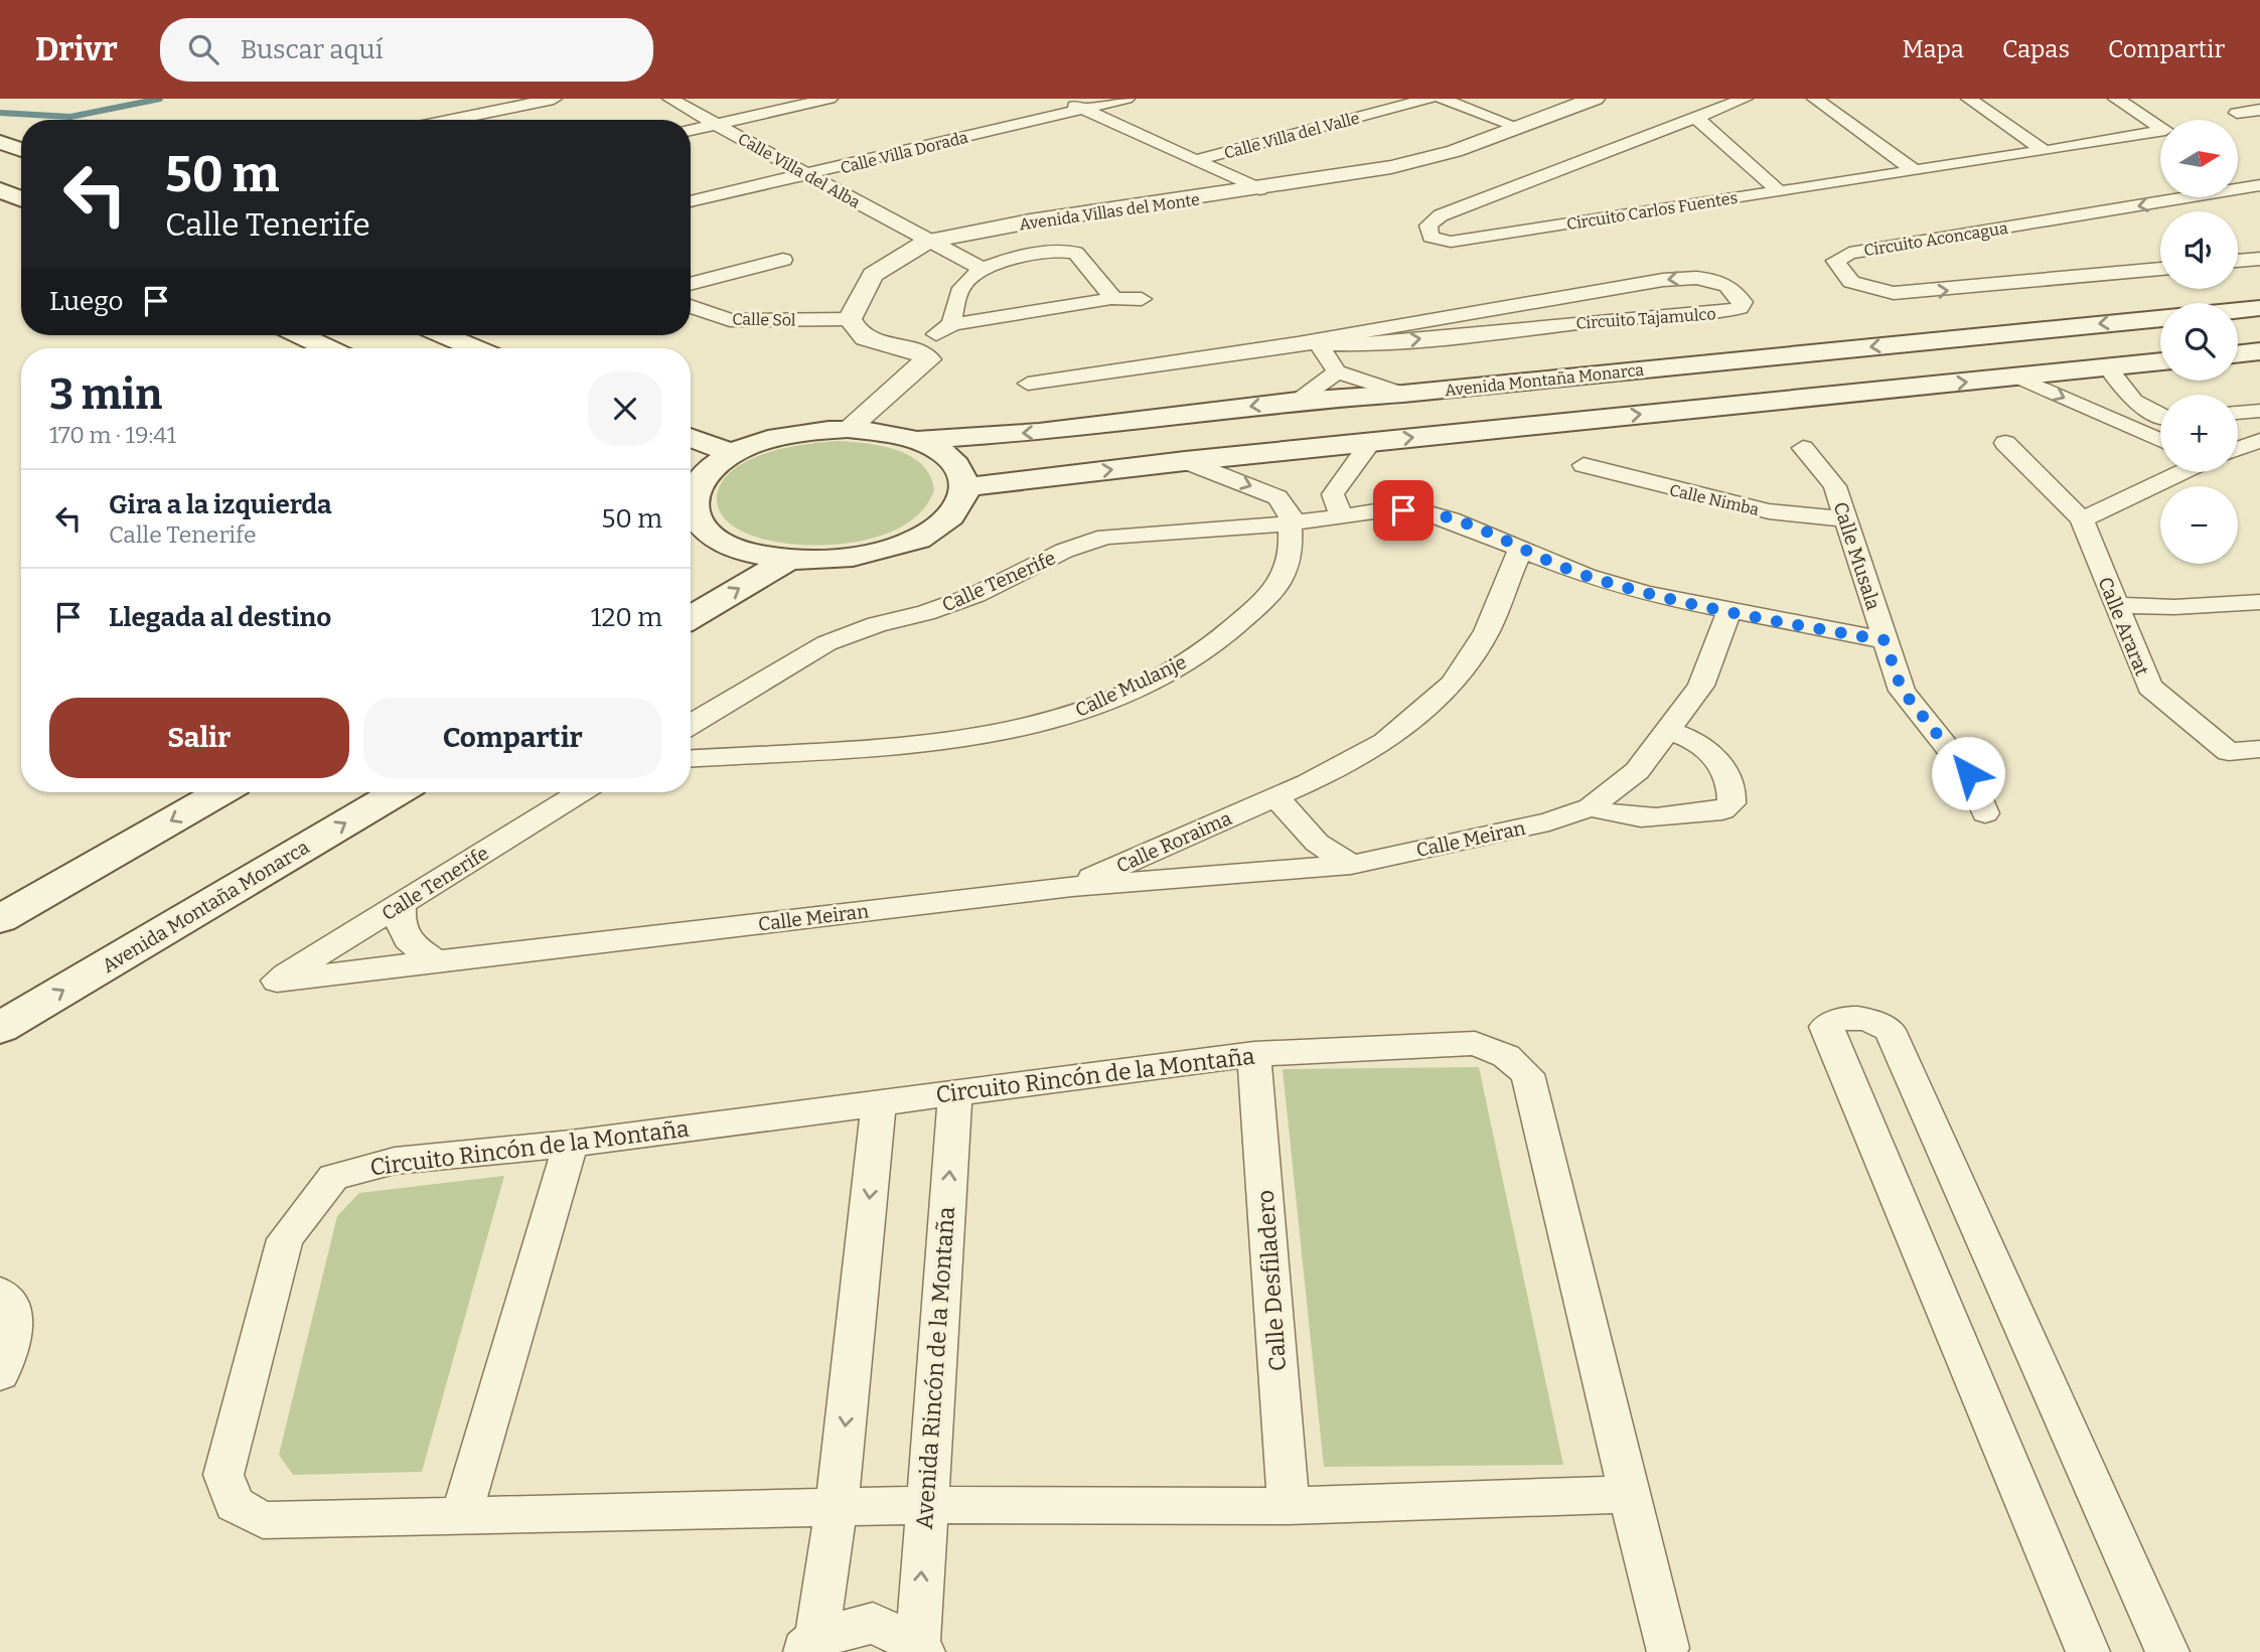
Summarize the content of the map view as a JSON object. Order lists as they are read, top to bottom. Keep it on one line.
{"streets":{"main road":["Avenida Montaña Monarca"],"street":["Calle Villa del Valle","Calle Villa Dorada","Calle Villa del Alba","Circuito Carlos Fuentes","Avenida Villas del Monte","Circuito Aconcagua","Circuito Tajamulco","Calle Sol","Calle Nimba","Calle Musala","Calle Tenerife","Calle Ararat","Calle Mulanje","Calle Meiran","Calle Roraima","Circuito Rincón de la Montaña","Calle Desfiladero","Avenida Rincón de la Montaña"]},"crossings":[["Calle Villa Dorada","Calle Villa del Alba"],["Calle Villa del Alba","Avenida Villas del Monte"],["Avenida Villas del Monte","Calle Sol"],["Calle Nimba","Calle Musala"],["Calle Musala","Calle Tenerife"],["Calle Tenerife","Calle Mulanje"],["Calle Tenerife","Calle Meiran"],["Calle Tenerife","Calle Roraima"],["Calle Meiran","Calle Roraima"],["Circuito Rincón de la Montaña","Calle Desfiladero"],["Circuito Rincón de la Montaña","Avenida Rincón de la Montaña"]],"north":"right","page":{"header":"Drivr","search":"Buscar aquí","nav":["Mapa","Capas","Compartir"],"map_buttons":["+","−"],"turn":["50 m","Calle Tenerife"],"then":"Luego","heading":["3 min","170 m · 19:41"],"list":[{"name":"Gira a la izquierda","note":"Calle Tenerife","value":"50 m"},{"name":"Llegada al destino","value":"120 m"}],"buttons":["Salir","Compartir"]}}
